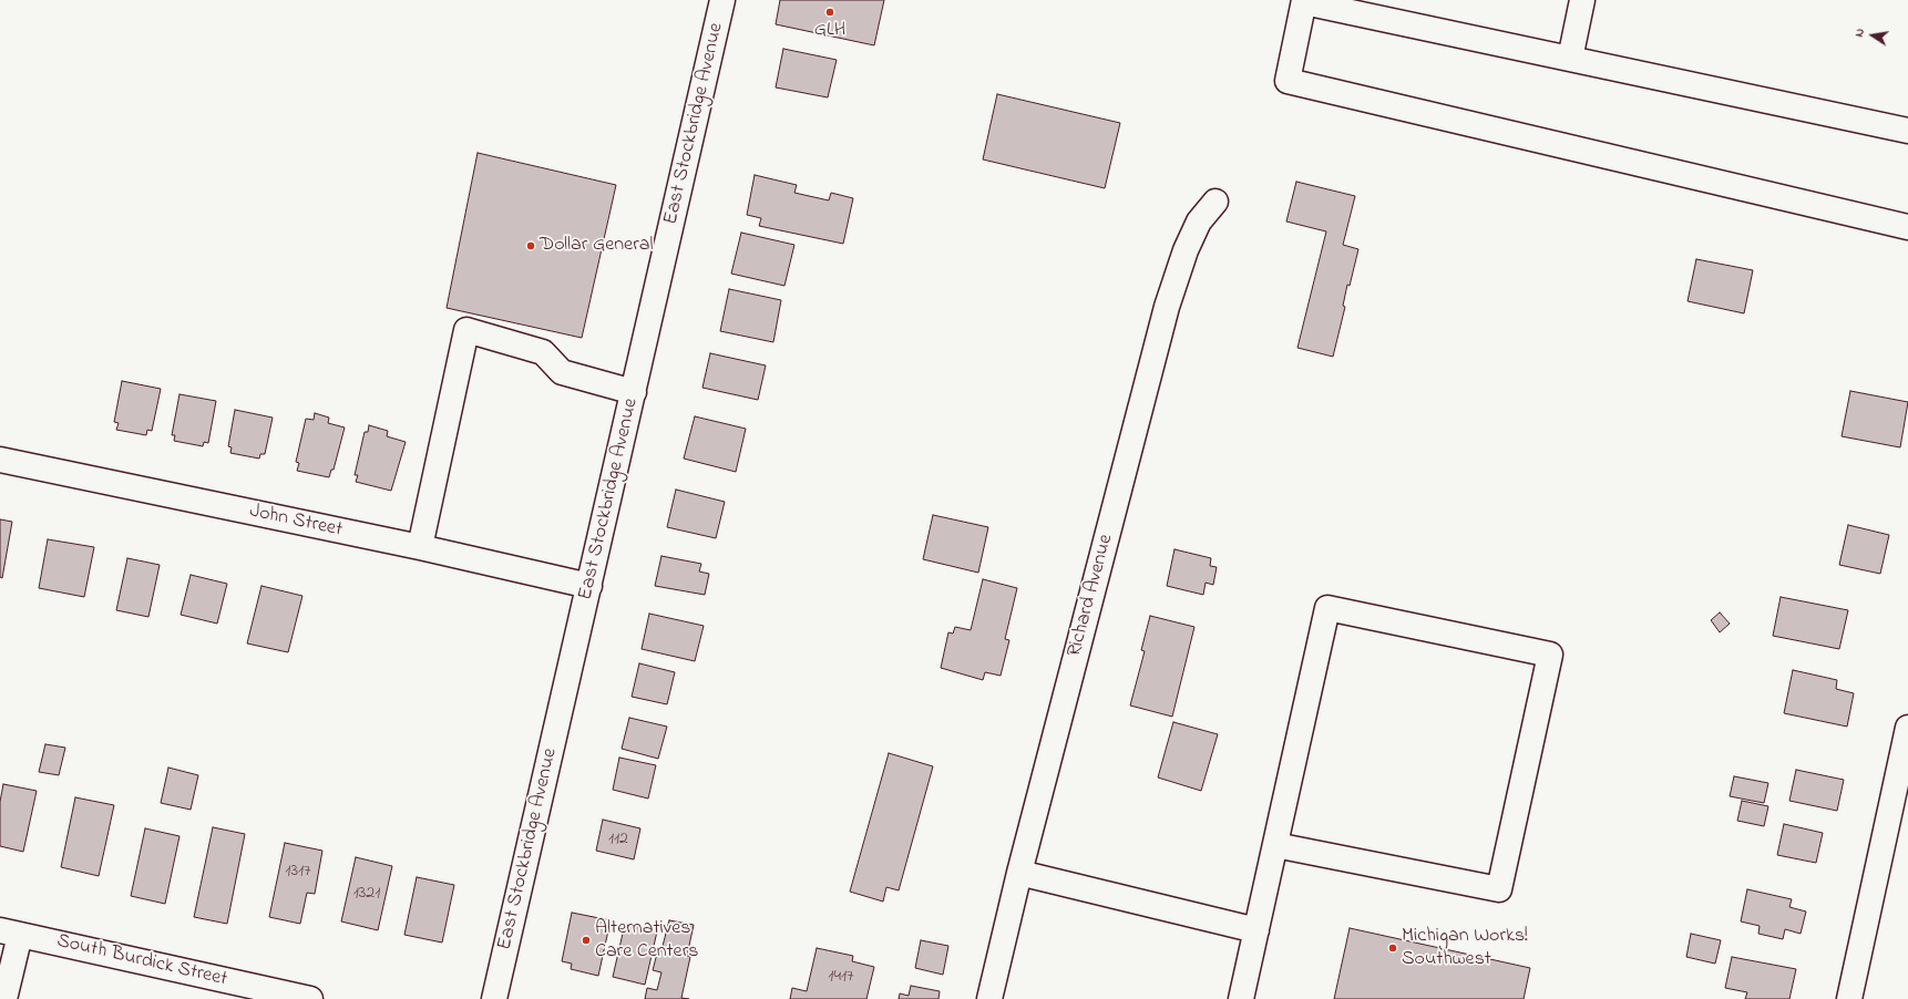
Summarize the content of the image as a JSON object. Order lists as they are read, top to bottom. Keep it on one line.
{"streets":{"street":["East Stockbridge Avenue","John Street","Richard Avenue","South Burdick Street"]},"crossings":[["East Stockbridge Avenue","John Street"]],"places":["GLH","Dollar General","Alternatives Care Centers","Michigan Works! Southwest"],"house_numbers":["112","1317","1321","1417"],"north":"left"}
